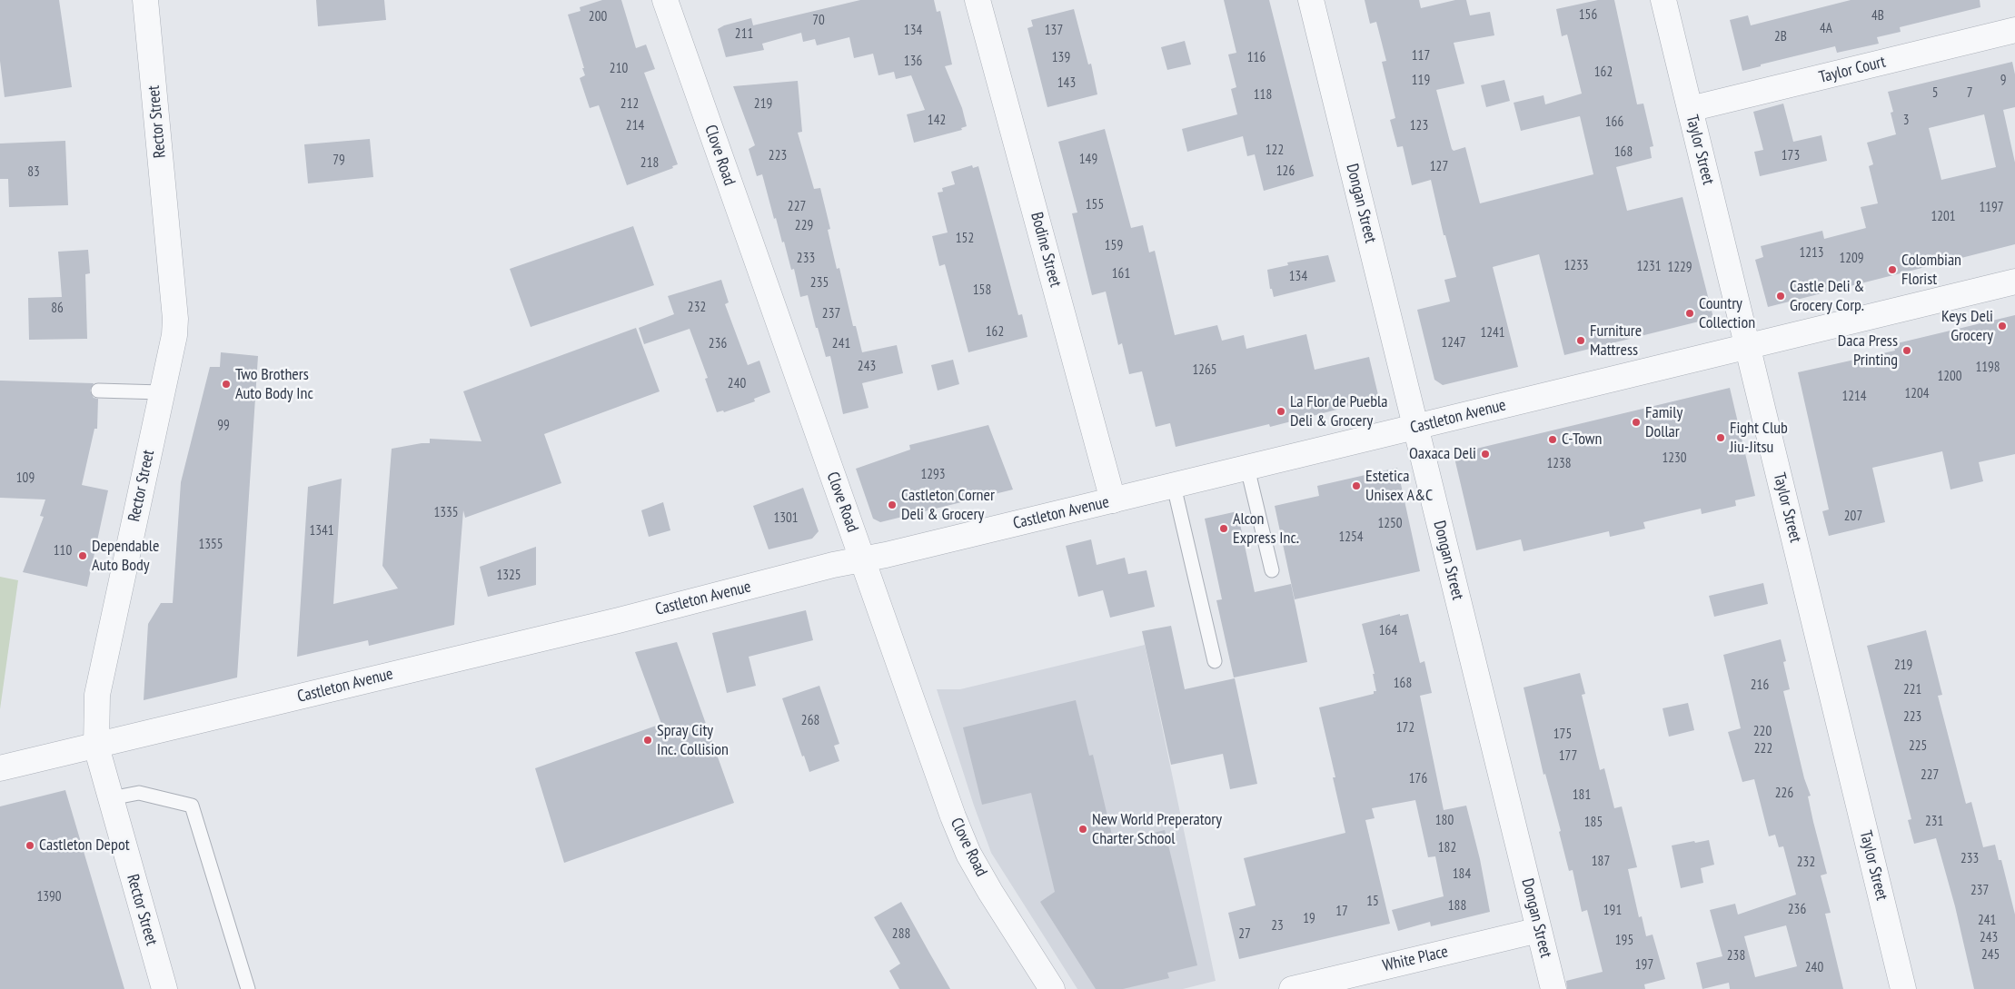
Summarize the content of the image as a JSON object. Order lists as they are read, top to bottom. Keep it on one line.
{"streets":{"street":["Taylor Court","Rector Street","Taylor Street","Clove Road","Dongan Street","Bodine Street","Castleton Avenue","White Place"]},"crossings":[["Taylor Court","Taylor Street"],["Rector Street","Castleton Avenue"],["Taylor Street","Castleton Avenue"],["Clove Road","Castleton Avenue"],["Dongan Street","Castleton Avenue"],["Dongan Street","White Place"],["Bodine Street","Castleton Avenue"]],"places":["Colombian Florist","Castle Deli & Grocery Corp.","Country Collection","Keys Deli Grocery","Furniture Mattress","Daca Press Printing","Two Brothers Auto Body Inc","La Flor de Puebla Deli & Grocery","Family Dollar","Fight Club Jiu-Jitsu","C-Town","Oaxaca Deli","Estetica Unisex A&C","Castleton Corner Deli & Grocery","Alcon Express Inc.","Dependable Auto Body","Spray City Inc. Collision","New World Preperatory Charter School","Castleton Depot"],"house_numbers":["156","4B","200","70","4A","134","137","211","2B","117","139","116","136","210","162","119","9","143","5","7","118","212","219","142","3","166","214","123","122","168","223","173","149","79","218","127","126","83","155","227","1197","1201","229","152","159","1213","233","1209","1233","1231","1229","161","134","235","158","232","86","237","162","1241","1247","236","241","243","1198","1265","1200","240","1204","1214","99","1230","1238","1293","109","1335","207","1301","1250","1341","1254","1355","110","1325","164","219","168","216","221","223","268","172","220","175","225","222","177","227","176","226","181","180","231","185","182","233","187","232","184","237","1390","15","188","236","191","17","19","241","23","288","27","243","195","245","238","197","240"]}
